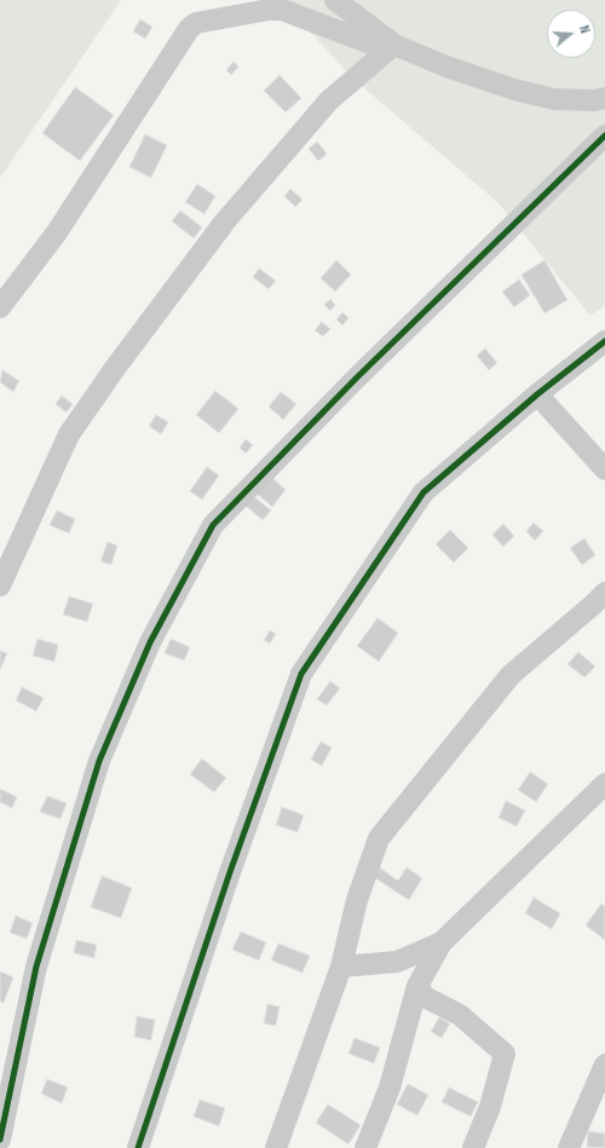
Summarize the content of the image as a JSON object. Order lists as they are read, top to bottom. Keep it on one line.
{"north":"right"}
